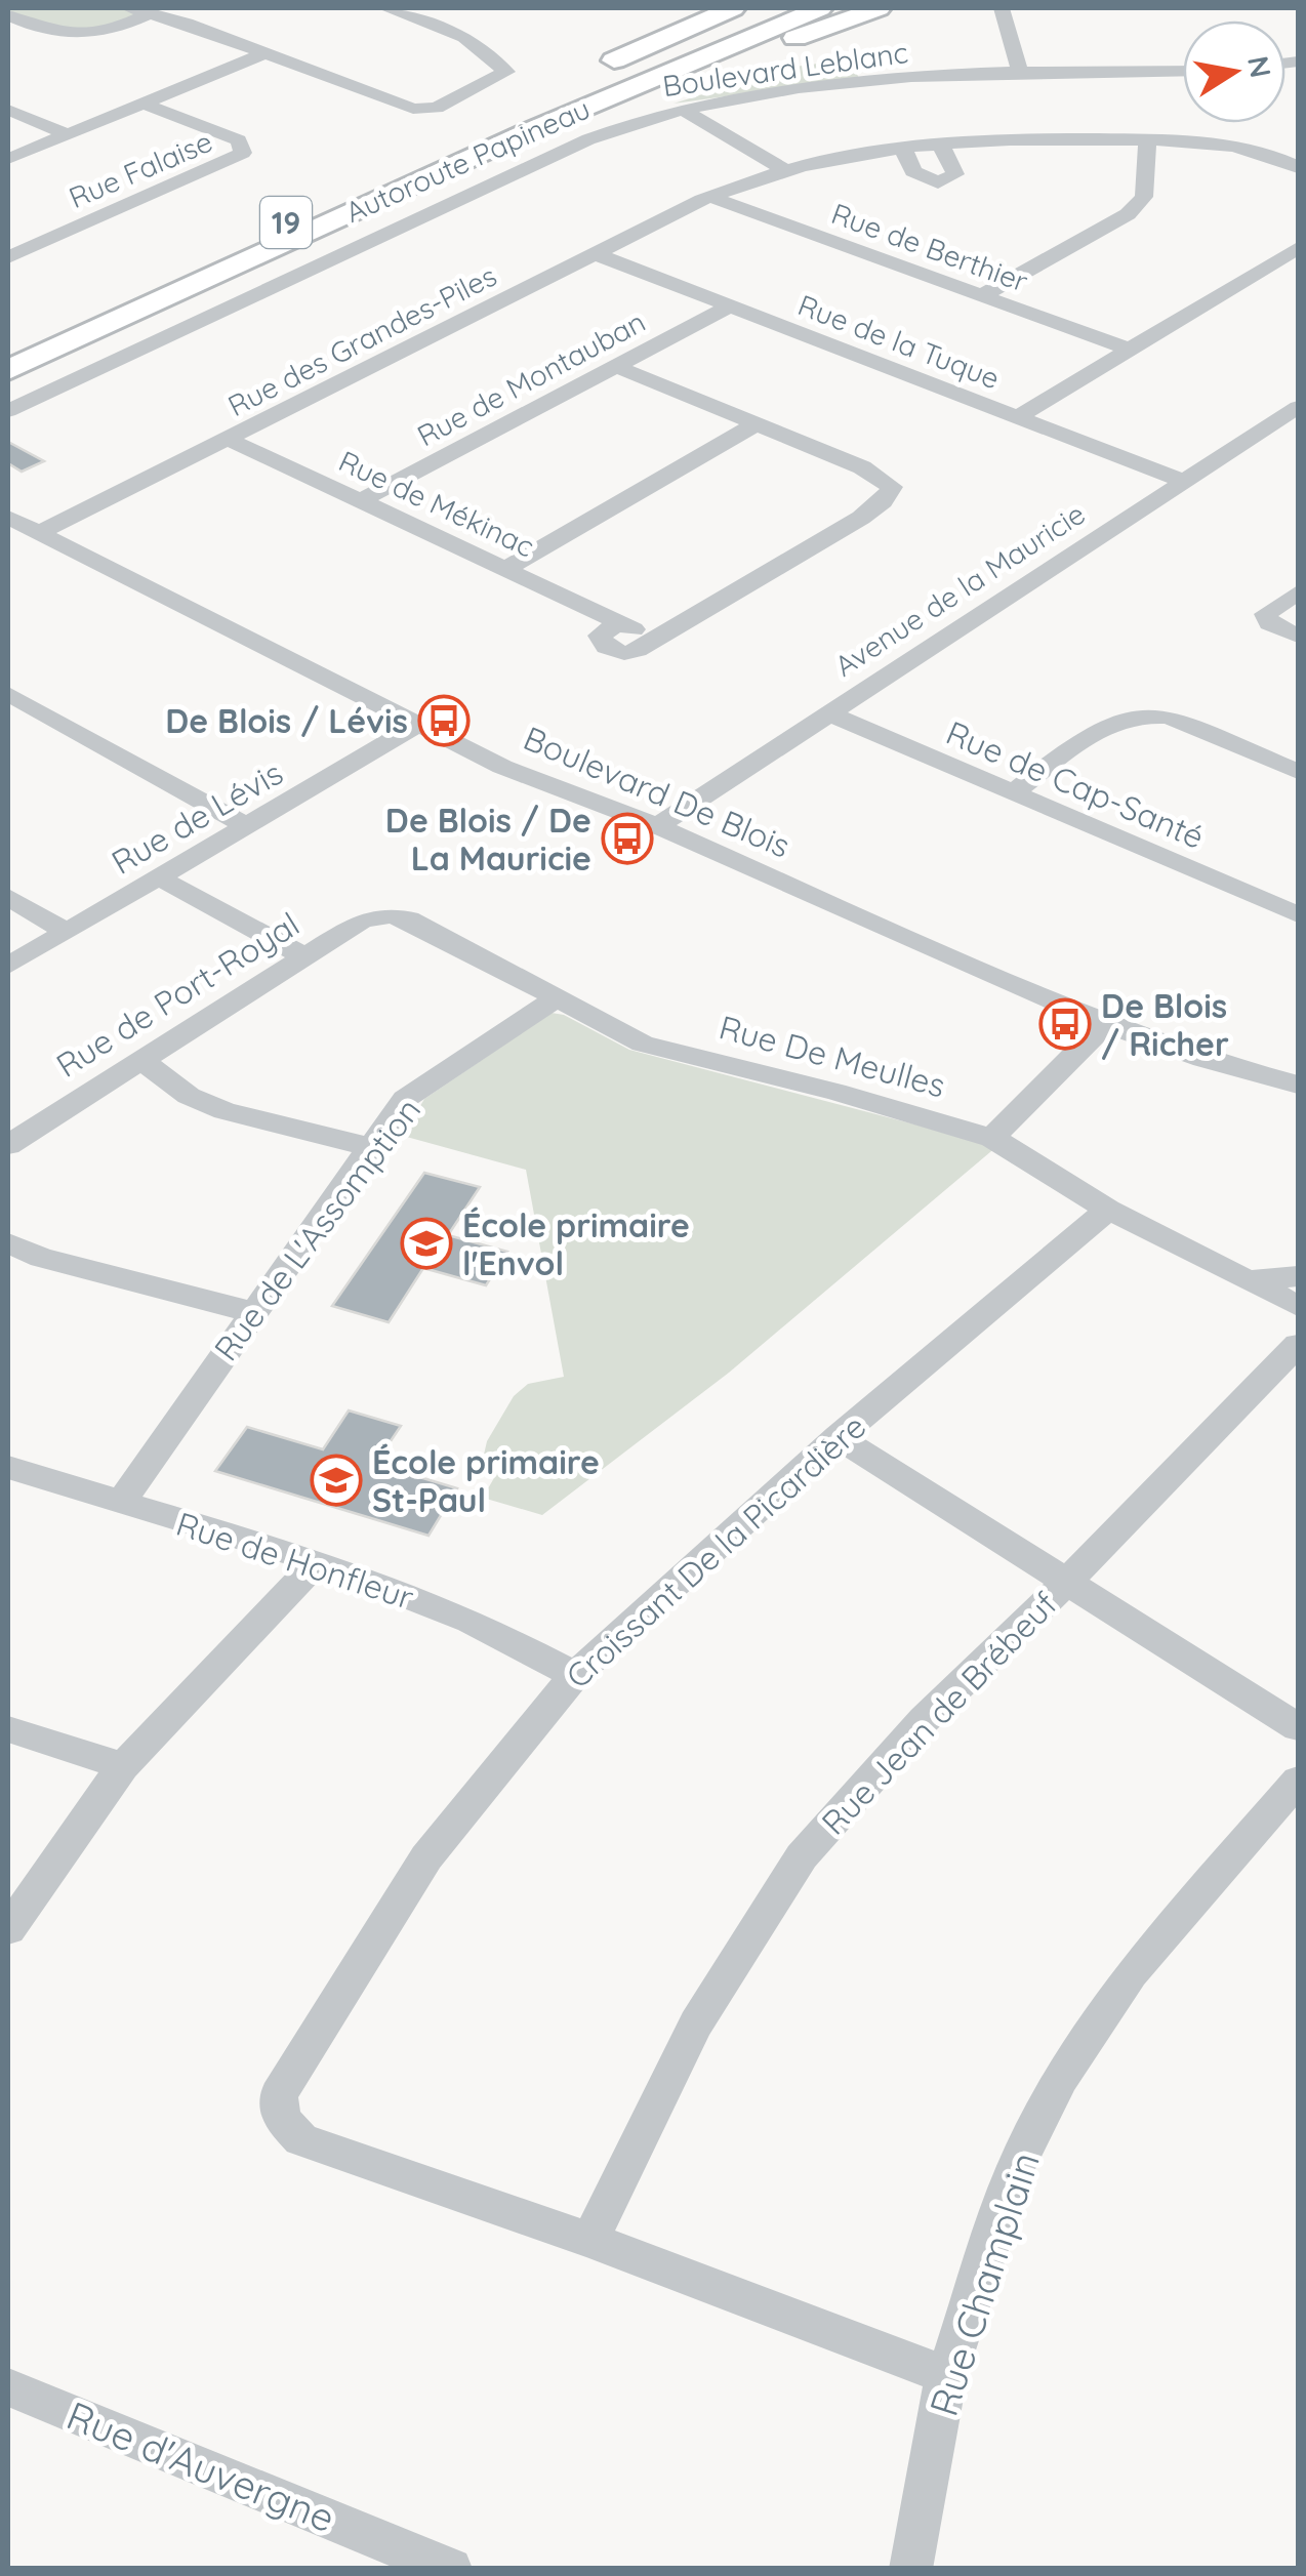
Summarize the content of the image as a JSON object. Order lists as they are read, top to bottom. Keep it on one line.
{"streets":{"highway":["Autoroute Papineau","19"],"street":["Boulevard Leblanc","Rue Falaise","Rue de Berthier","Rue des Grandes-Piles","Rue de la Tuque","Rue de Montauban","Rue de Mékinac","Avenue de la Mauricie","Rue de Cap-Santé","Boulevard De Blois","Rue de Lévis","Rue de Port-Royal","Rue De Meulles","Rue de L'Assomption","Croissant De la Picardière","Rue de Honfleur","Rue Jean de Brébeuf","Rue Champlain","Rue d'Auvergne"]},"crossings":[["Rue de Berthier","Rue des Grandes-Piles"],["Rue des Grandes-Piles","Rue de la Tuque"],["Rue des Grandes-Piles","Rue de Mékinac"],["Rue des Grandes-Piles","Boulevard De Blois"],["Rue de la Tuque","Rue de Montauban"],["Rue de la Tuque","Avenue de la Mauricie"],["Rue de Montauban","Rue de Mékinac"],["Avenue de la Mauricie","Rue de Cap-Santé"],["Avenue de la Mauricie","Boulevard De Blois"],["Boulevard De Blois","Rue de Lévis"],["Rue de Port-Royal","Rue De Meulles"],["Rue De Meulles","Rue de L'Assomption"],["Rue De Meulles","Croissant De la Picardière"],["Rue de L'Assomption","Rue de Honfleur"],["Croissant De la Picardière","Rue de Honfleur"],["Croissant De la Picardière","Rue Jean de Brébeuf"],["Croissant De la Picardière","Rue Champlain"]],"places":{"bus stop":["De Blois / Lévis","De Blois / De La Mauricie","De Blois / Richer"],"school or university":["École primaire l'Envol","École primaire St-Paul"]},"north":"right"}
